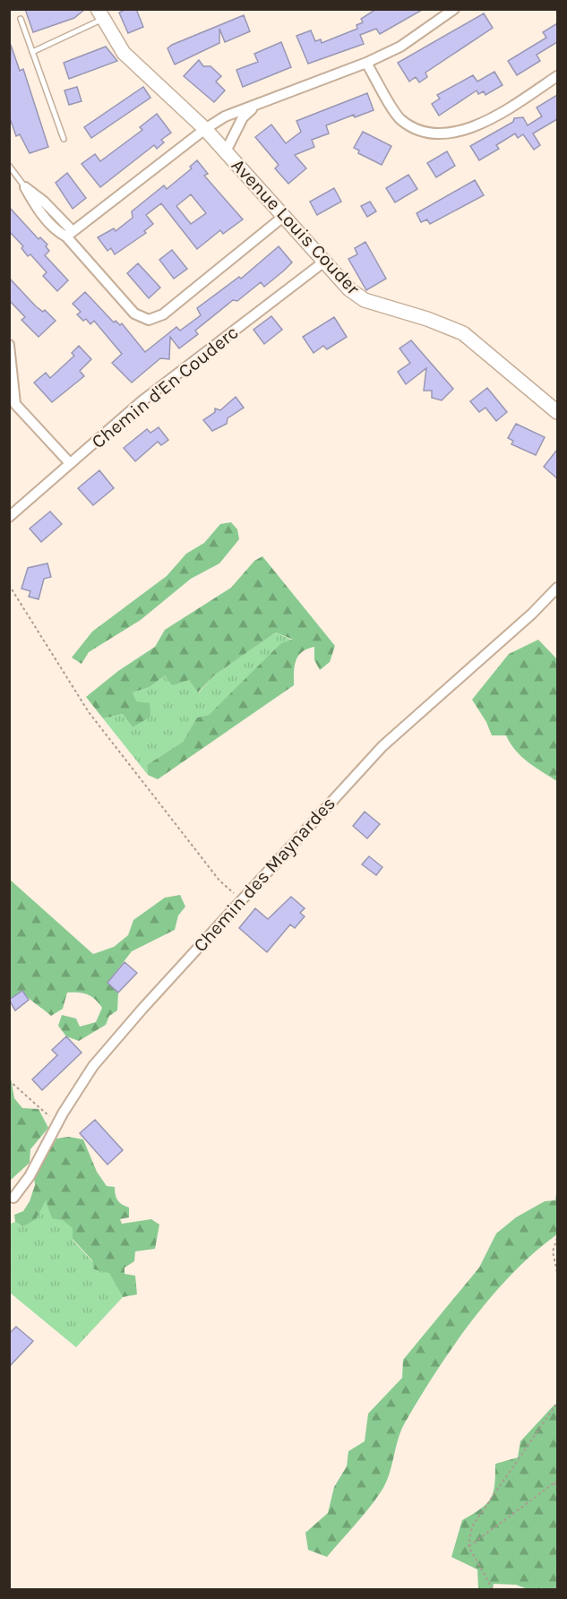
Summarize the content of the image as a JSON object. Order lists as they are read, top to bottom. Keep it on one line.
{"streets":{"street":["Avenue Louis Couder","Chemin d'En Couderc","Chemin des Maynardes"]},"crossings":[["Avenue Louis Couder","Chemin d'En Couderc"]]}
